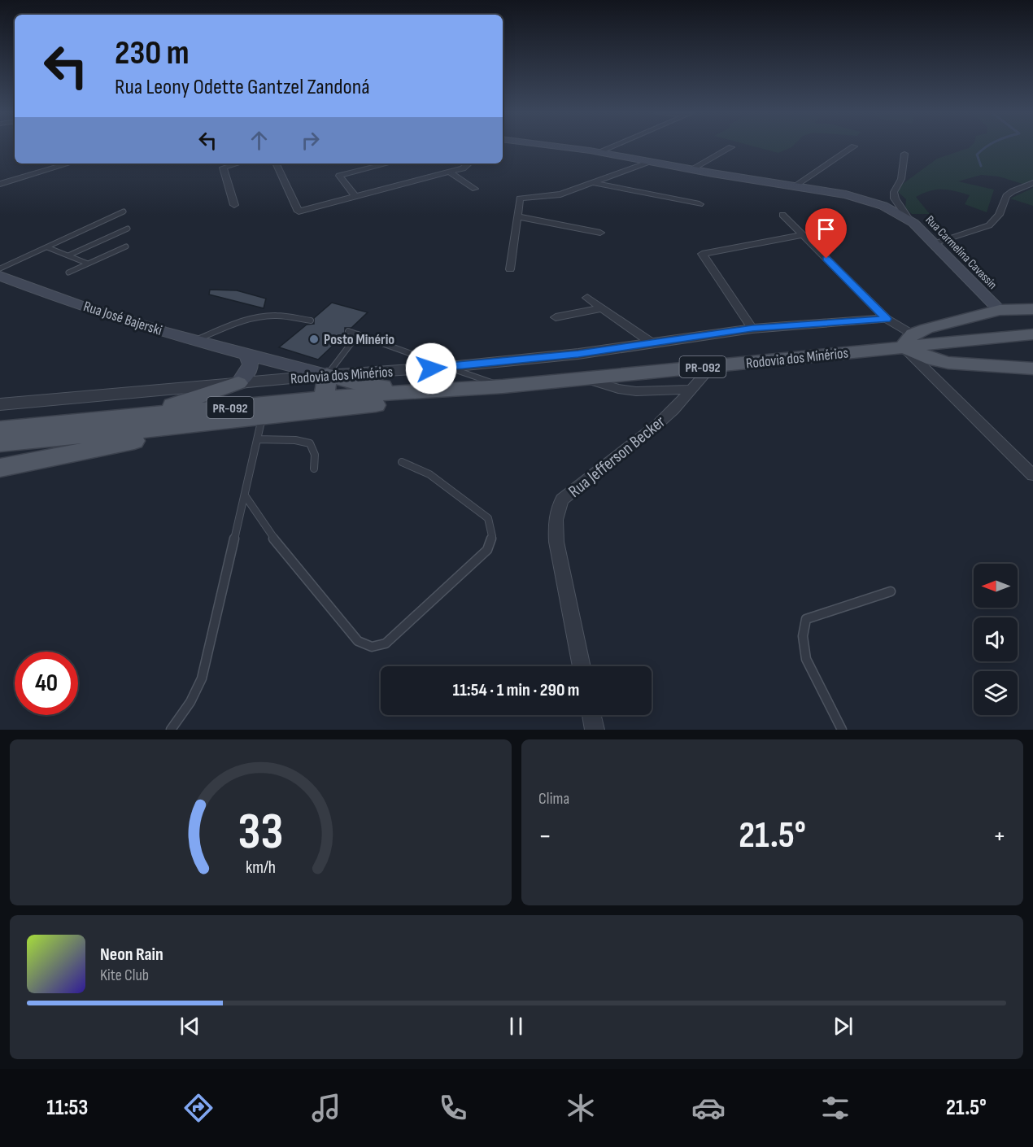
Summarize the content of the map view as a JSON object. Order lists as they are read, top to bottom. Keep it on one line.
{"streets":{"main road":["Rua Carmelina Cavassin","Rua José Bajerski","Rodovia dos Minérios","PR-092"],"street":["Rua Jefferson Becker"]},"crossings":[["Rua José Bajerski","Rodovia dos Minérios"],["Rodovia dos Minérios","Rua Jefferson Becker"]],"places":["Posto Minério"],"north":"left","page":{"turn":["230 m","Rua Leony Odette Gantzel Zandoná"],"limit":"40","trip":"11:54 · 1 min · 290 m","tile":"Clima","heat":["−","21.5°","+"],"song":["Neon Rain","Kite Club"],"tabs":["11:53","21.5°"],"gauge":["33","km/h"]}}
